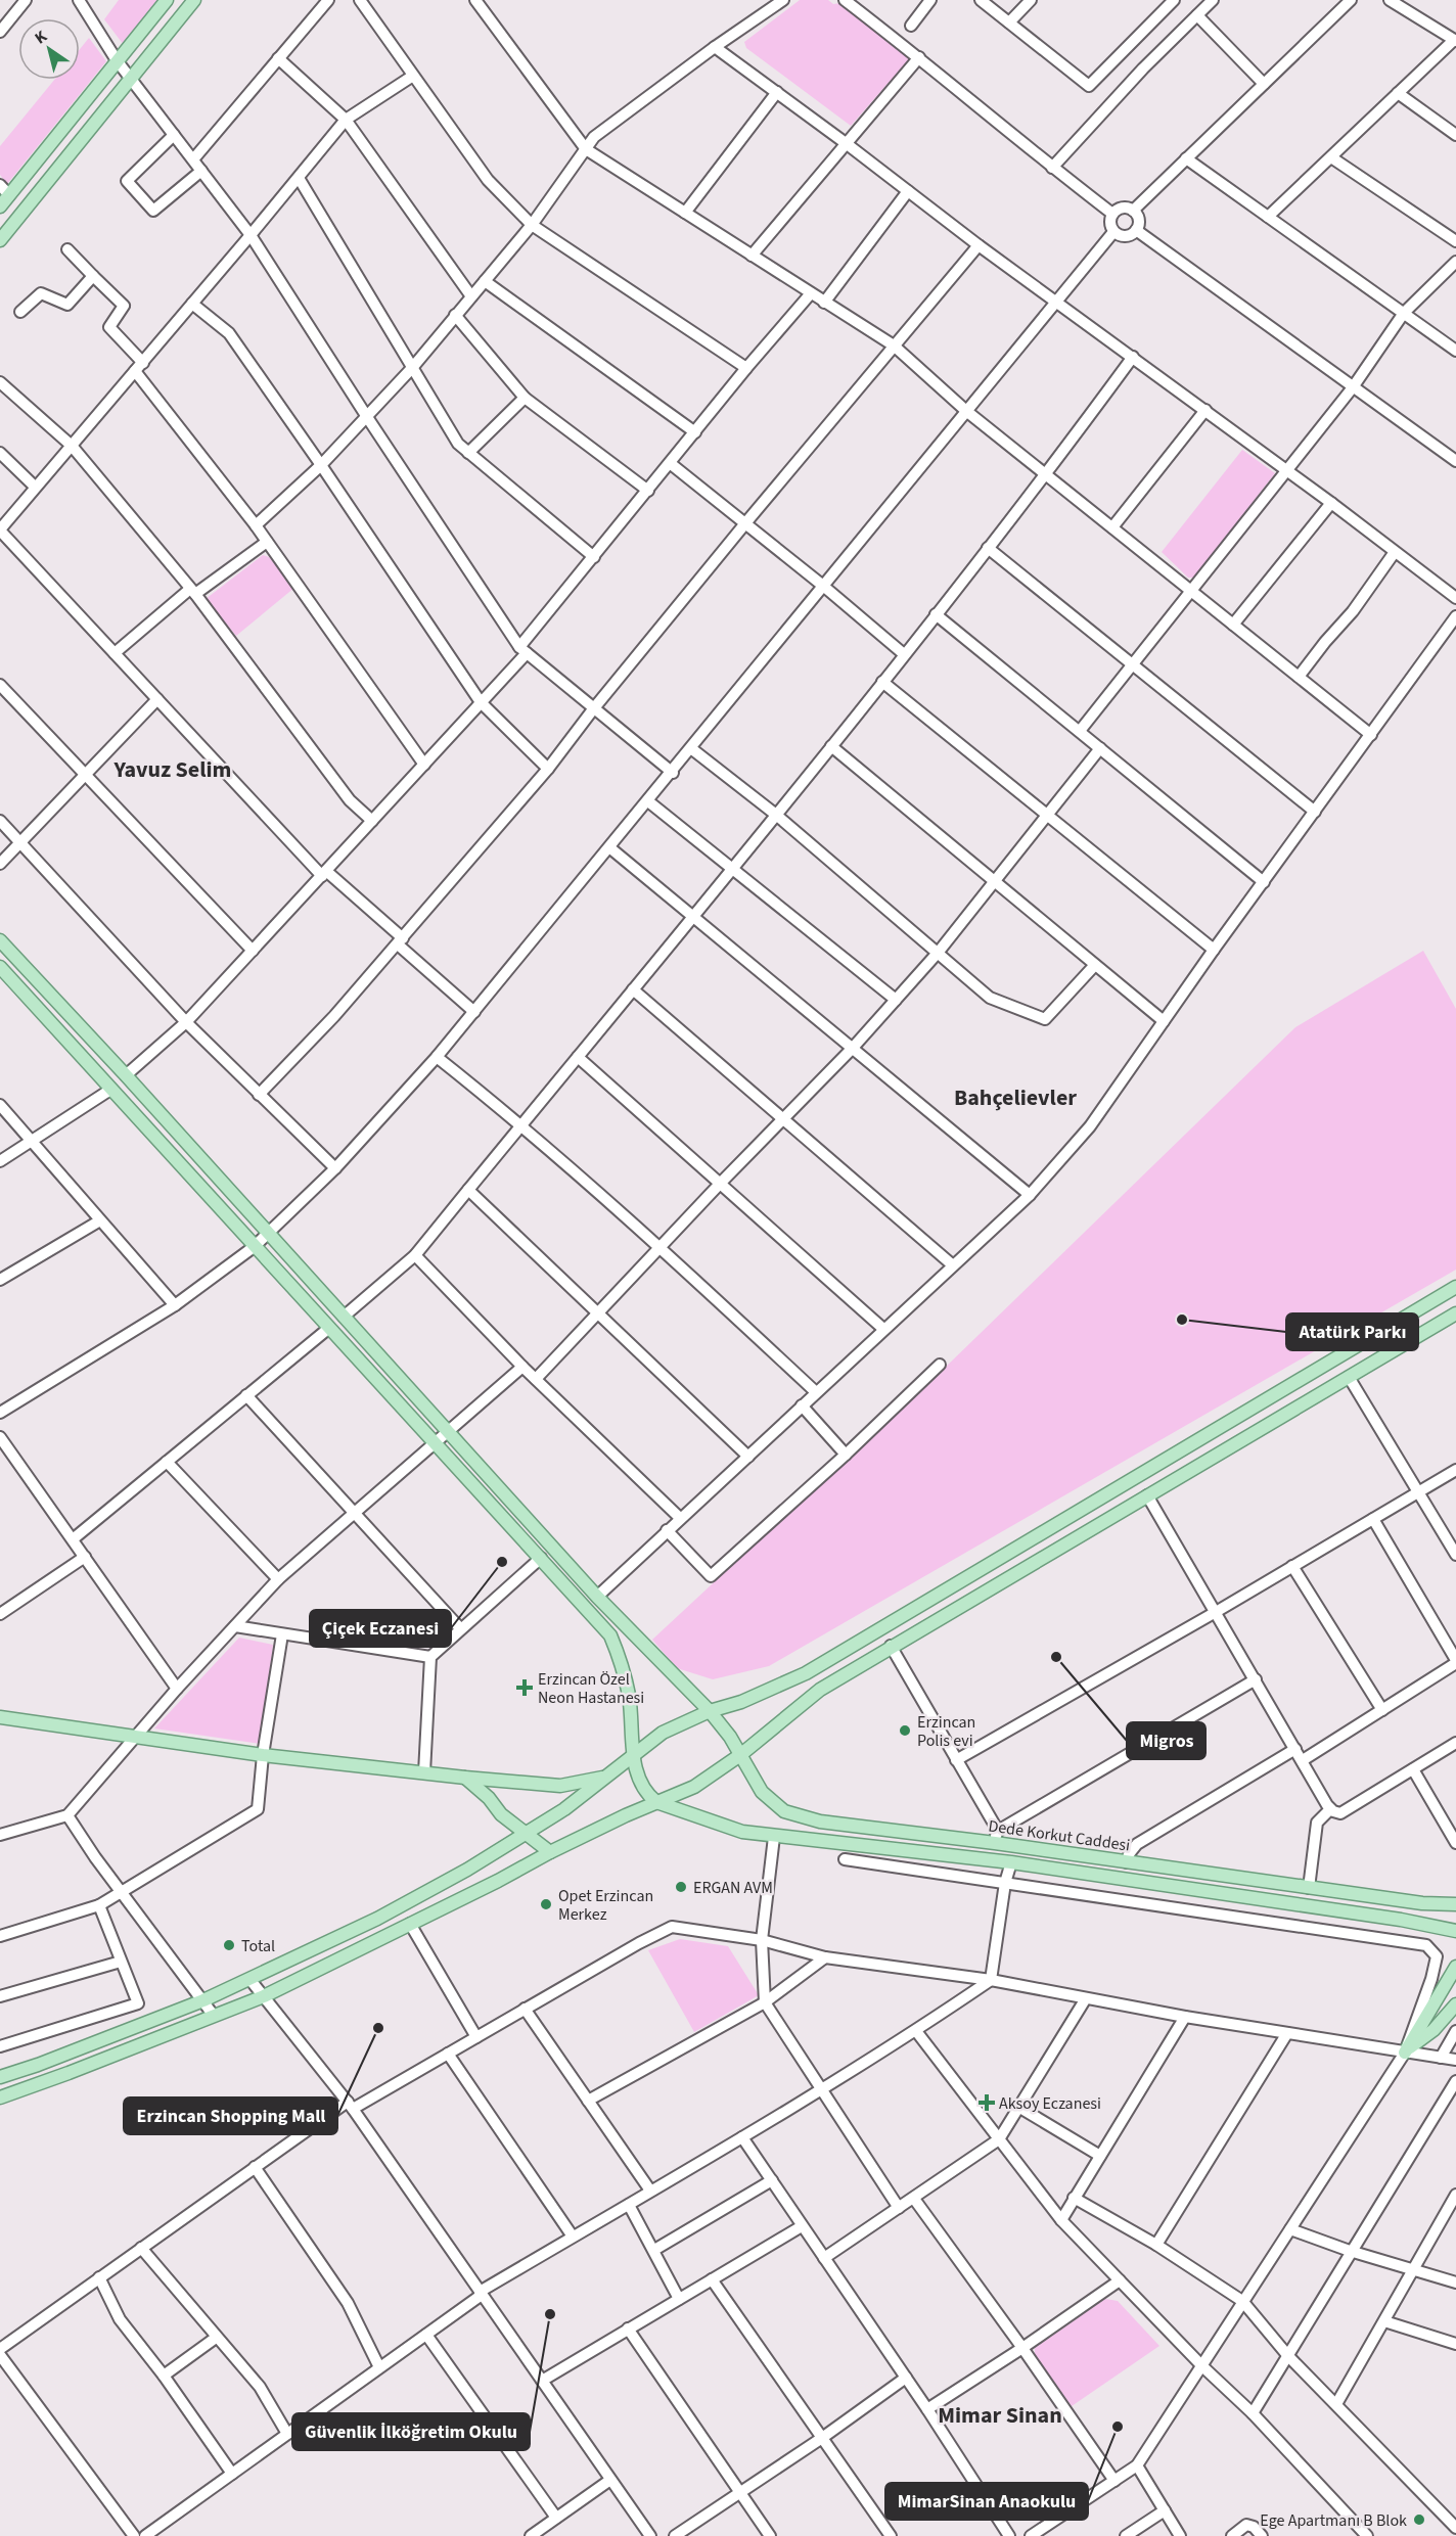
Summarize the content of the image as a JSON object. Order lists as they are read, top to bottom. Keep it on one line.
{"streets":{"main road":["Dede Korkut Caddesi"]},"districts":["Yavuz Selim","Bahçelievler","Mimar Sinan"],"places":{"other":["Atatürk Parkı","Çiçek Eczanesi","Migros","Erzincan Polis evi","ERGAN AVM","Opet Erzincan Merkez","Total","Erzincan Shopping Mall","Güvenlik İlköğretim Okulu","MimarSinan Anaokulu","Ege Apartmanı B Blok"],"health":["Erzincan Özel Neon Hastanesi","Aksoy Eczanesi"]},"north":"top left"}
